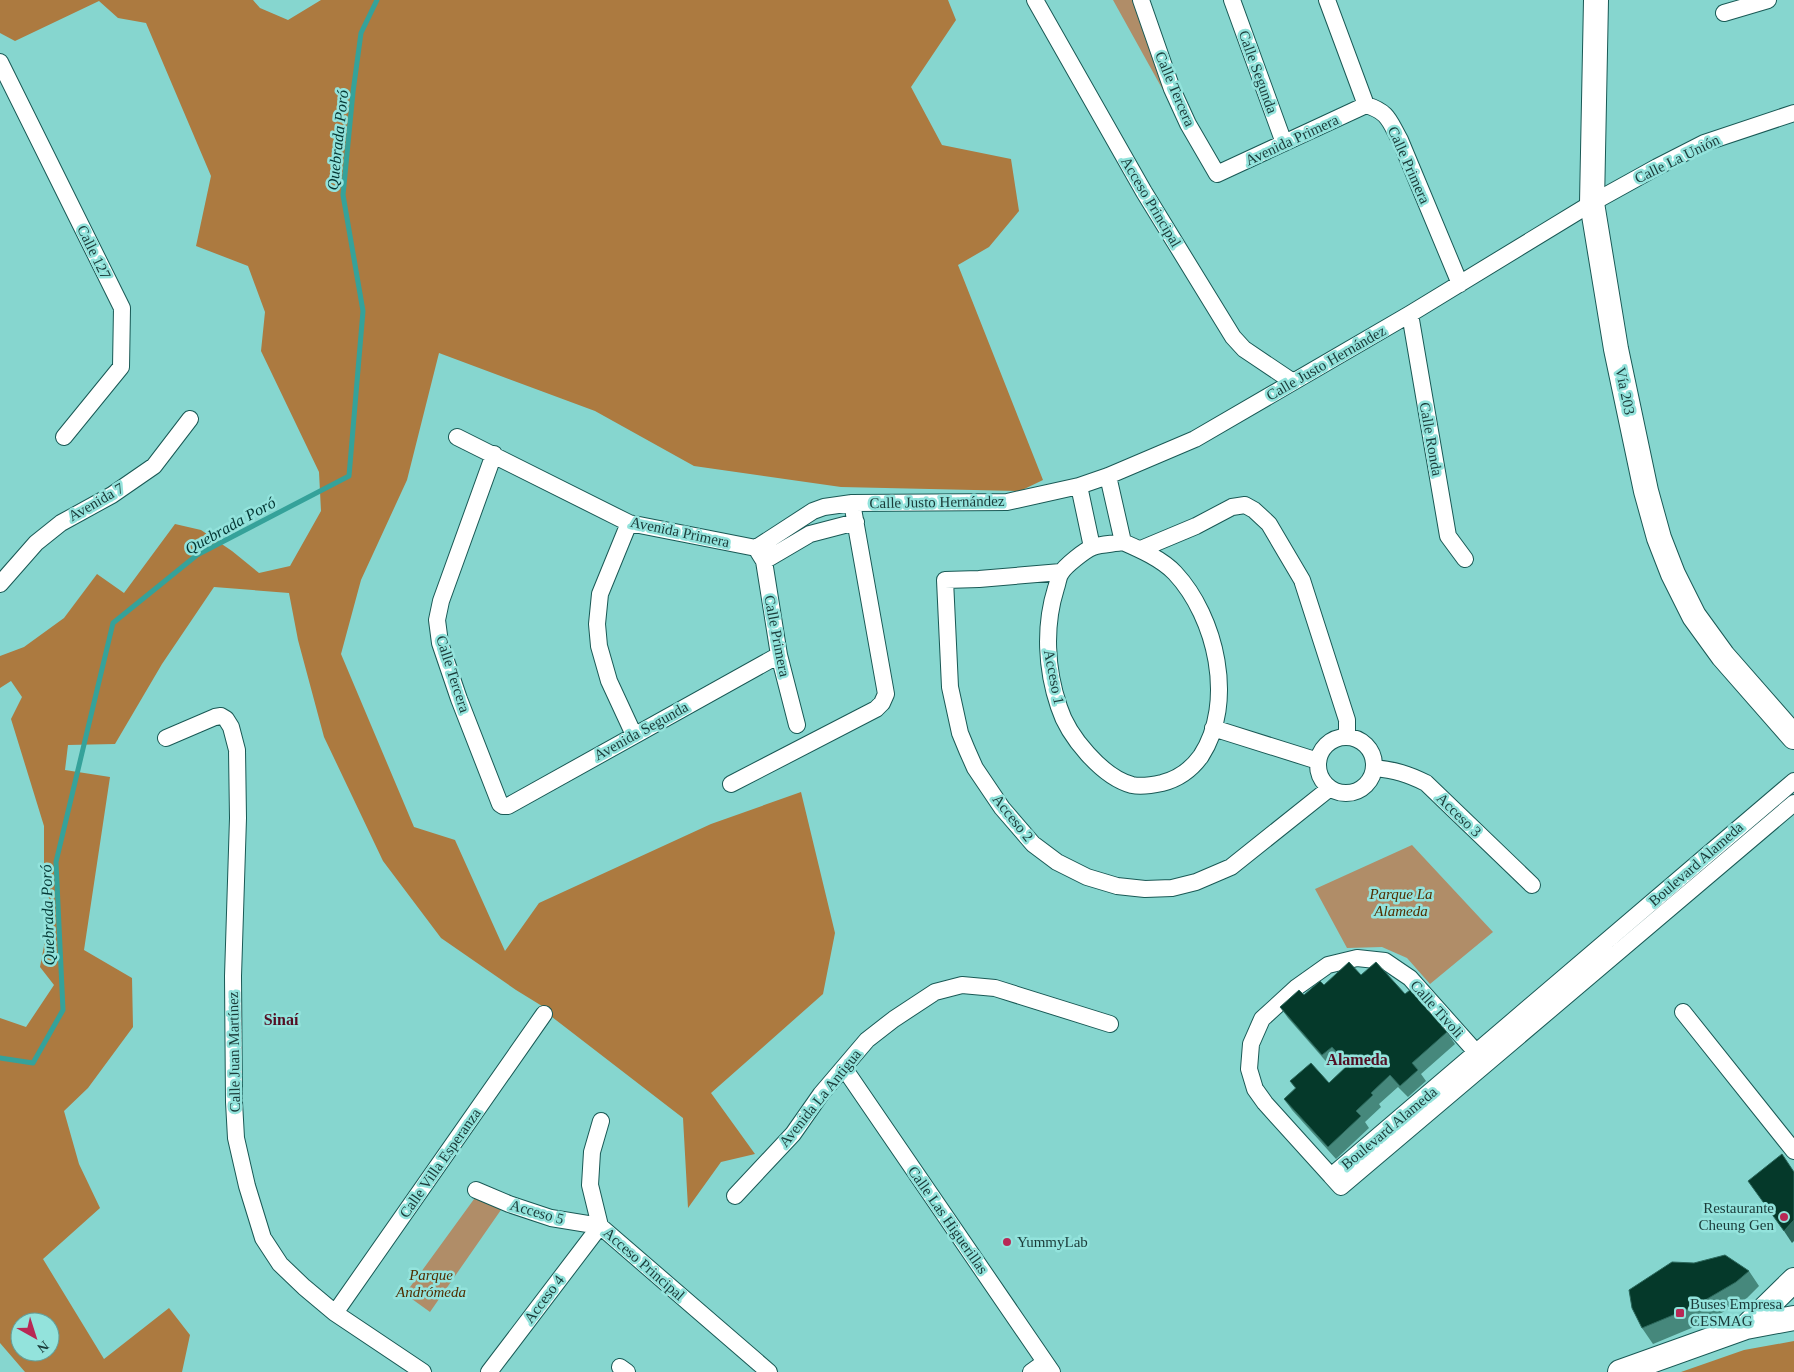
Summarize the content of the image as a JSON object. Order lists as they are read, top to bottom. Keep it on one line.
{"streets":{"main road":["Vía 203"],"street":["Calle Segunda","Calle Tercera","Avenida Primera","Calle La Unión","Calle Primera","Acceso Principal","Calle 127","Calle Justo Hernández","Calle Ronda","Avenida 7","Acceso 1","Avenida Segunda","Acceso 3","Acceso 2","Boulevard Alameda","Calle Tivoli","Calle Juan Martínez","Avenida La Antigua","Calle Villa Esperanza","Acceso 5","Calle Las Higuerillas","Acceso 4"]},"crossings":[["Calle Segunda","Avenida Primera"],["Calle Tercera","Avenida Primera"],["Calle Tercera","Avenida Segunda"],["Avenida Primera","Calle Primera"],["Calle La Unión","Calle Justo Hernández"],["Calle La Unión","Vía 203"],["Calle Primera","Calle Justo Hernández"],["Calle Primera","Avenida Segunda"],["Acceso Principal","Calle Justo Hernández"],["Acceso Principal","Acceso 5"],["Acceso Principal","Acceso 4"],["Calle Justo Hernández","Vía 203"],["Calle Justo Hernández","Calle Ronda"],["Acceso 1","Acceso 2"],["Acceso 3","Acceso 2"],["Boulevard Alameda","Calle Tivoli"],["Calle Juan Martínez","Calle Villa Esperanza"],["Avenida La Antigua","Calle Las Higuerillas"],["Acceso 5","Acceso 4"]],"districts":["Sinaí","Alameda"],"water":["Quebrada Poró"],"parks":["Parque La Alameda","Parque Andrómeda"],"places":{"other":["Restaurante Cheung Gen","YummyLab"],"transit":["Buses Empresa CESMAG"]},"north":"bottom right"}
